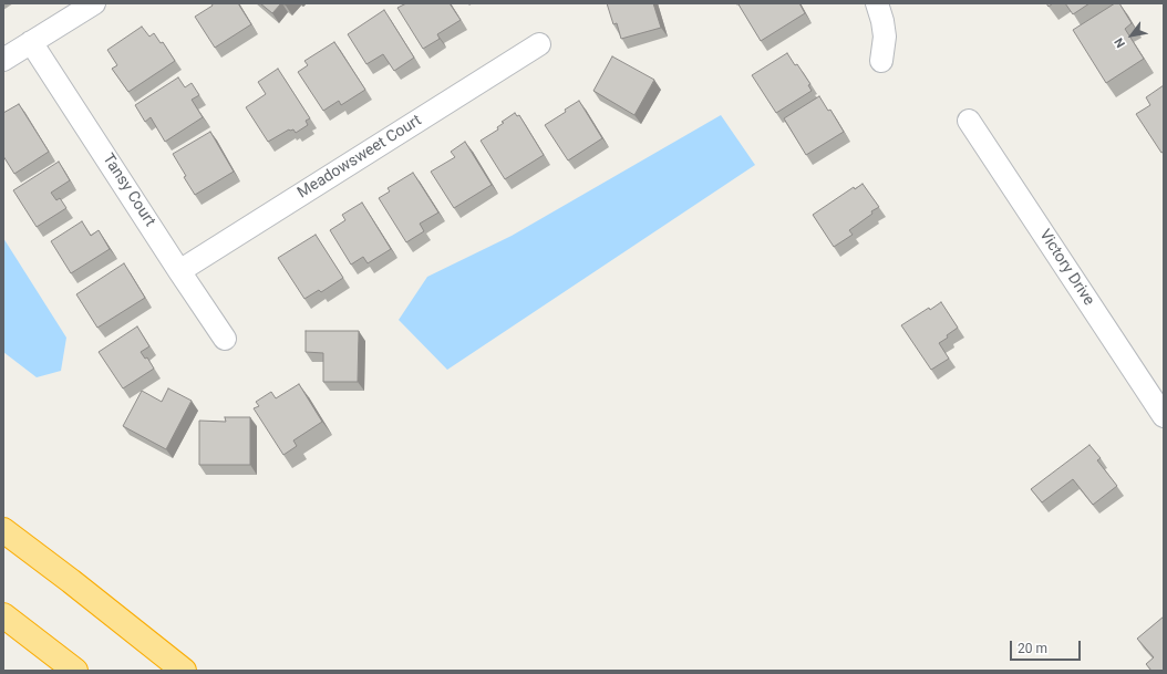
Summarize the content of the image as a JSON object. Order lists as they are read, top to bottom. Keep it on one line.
{"streets":{"street":["Meadowsweet Court","Tansy Court","Victory Drive"]},"crossings":[["Meadowsweet Court","Tansy Court"]],"scale_bar":"20 m","north":"bottom left"}
